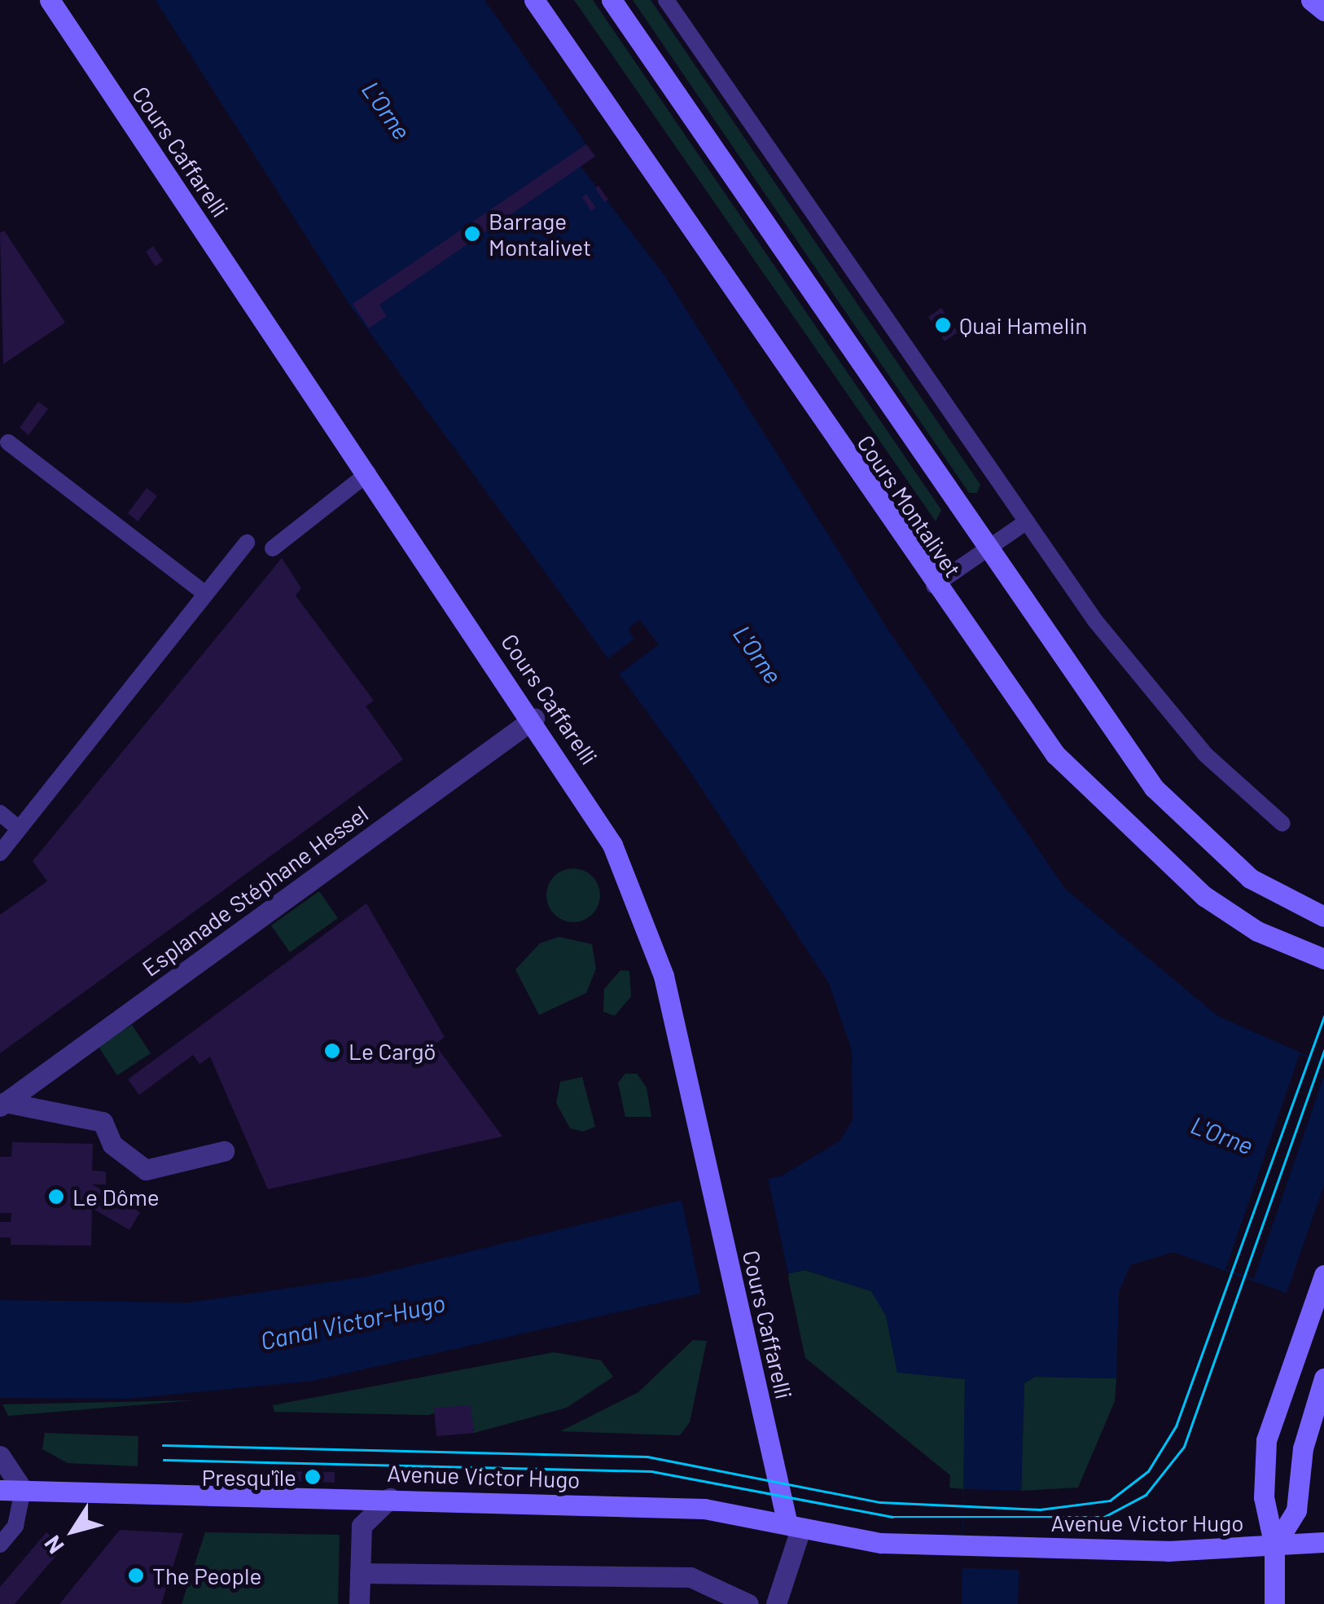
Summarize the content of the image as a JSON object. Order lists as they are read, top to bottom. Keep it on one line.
{"streets":{"main road":["Cours Caffarelli","Cours Montalivet","Avenue Victor Hugo"],"street":["Esplanade Stéphane Hessel"]},"crossings":[["Cours Caffarelli","Esplanade Stéphane Hessel"],["Cours Caffarelli","Avenue Victor Hugo"]],"water":["L'Orne","Canal Victor-Hugo"],"places":["Barrage Montalivet","Quai Hamelin","Le Cargö","Le Dôme","Presqu'île","The People"],"north":"bottom left"}
